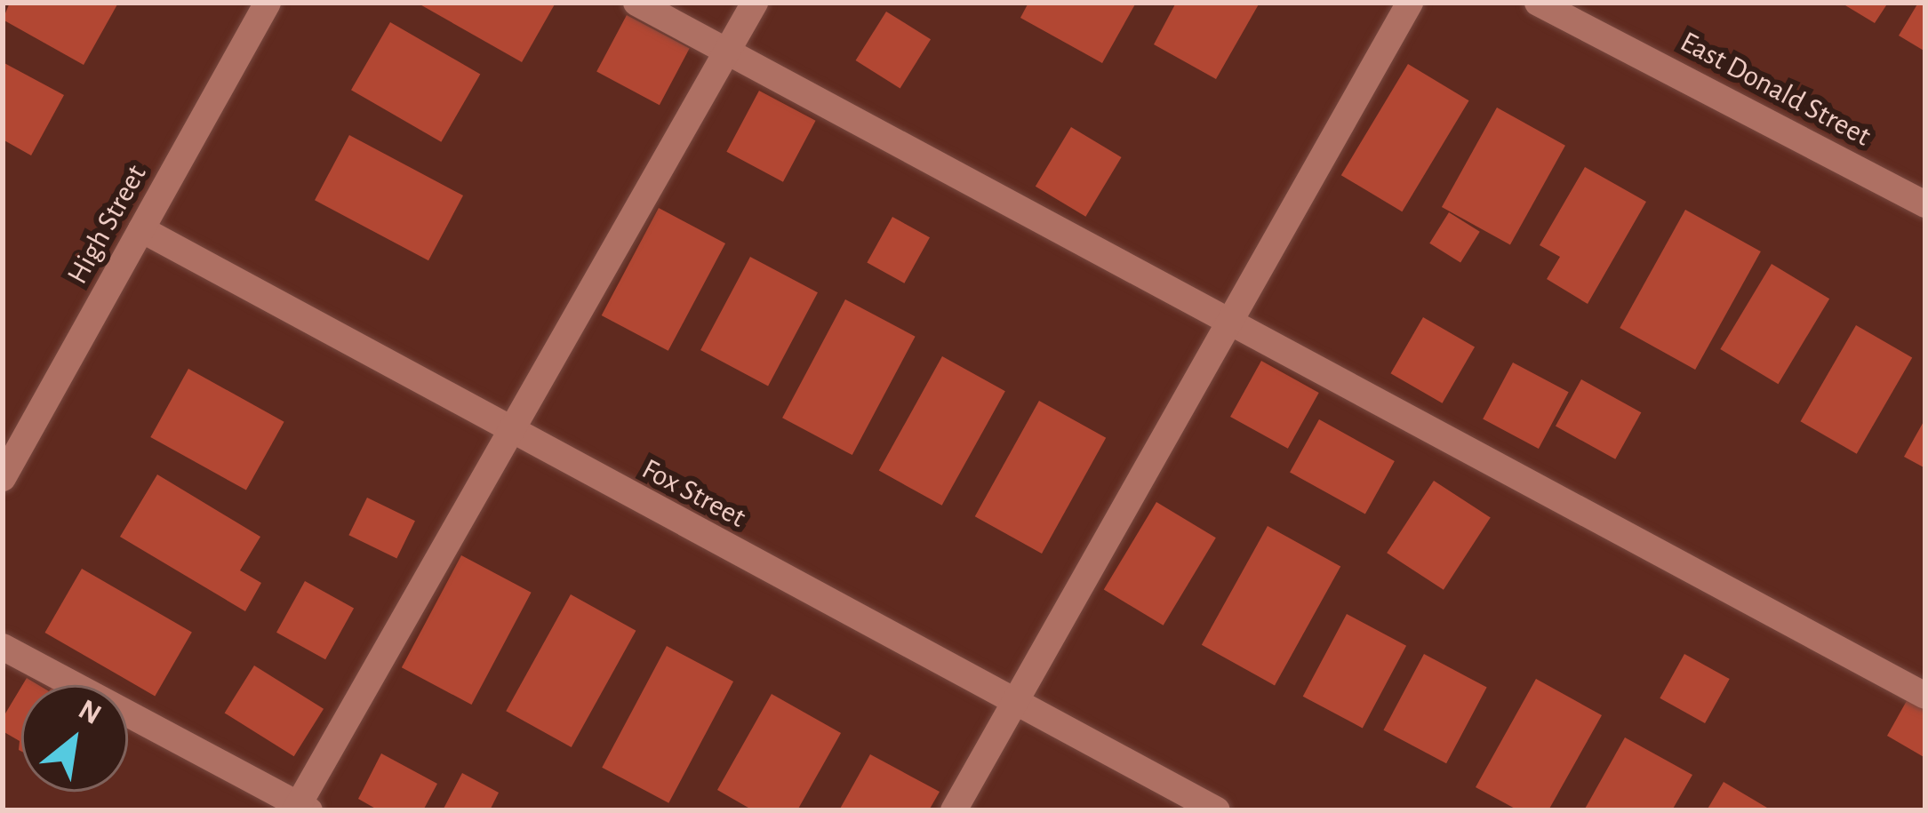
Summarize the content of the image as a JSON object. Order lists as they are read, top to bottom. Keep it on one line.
{"streets":{"street":["East Donald Street","High Street","Fox Street"]},"crossings":[["High Street","Fox Street"]],"north":"top right"}
